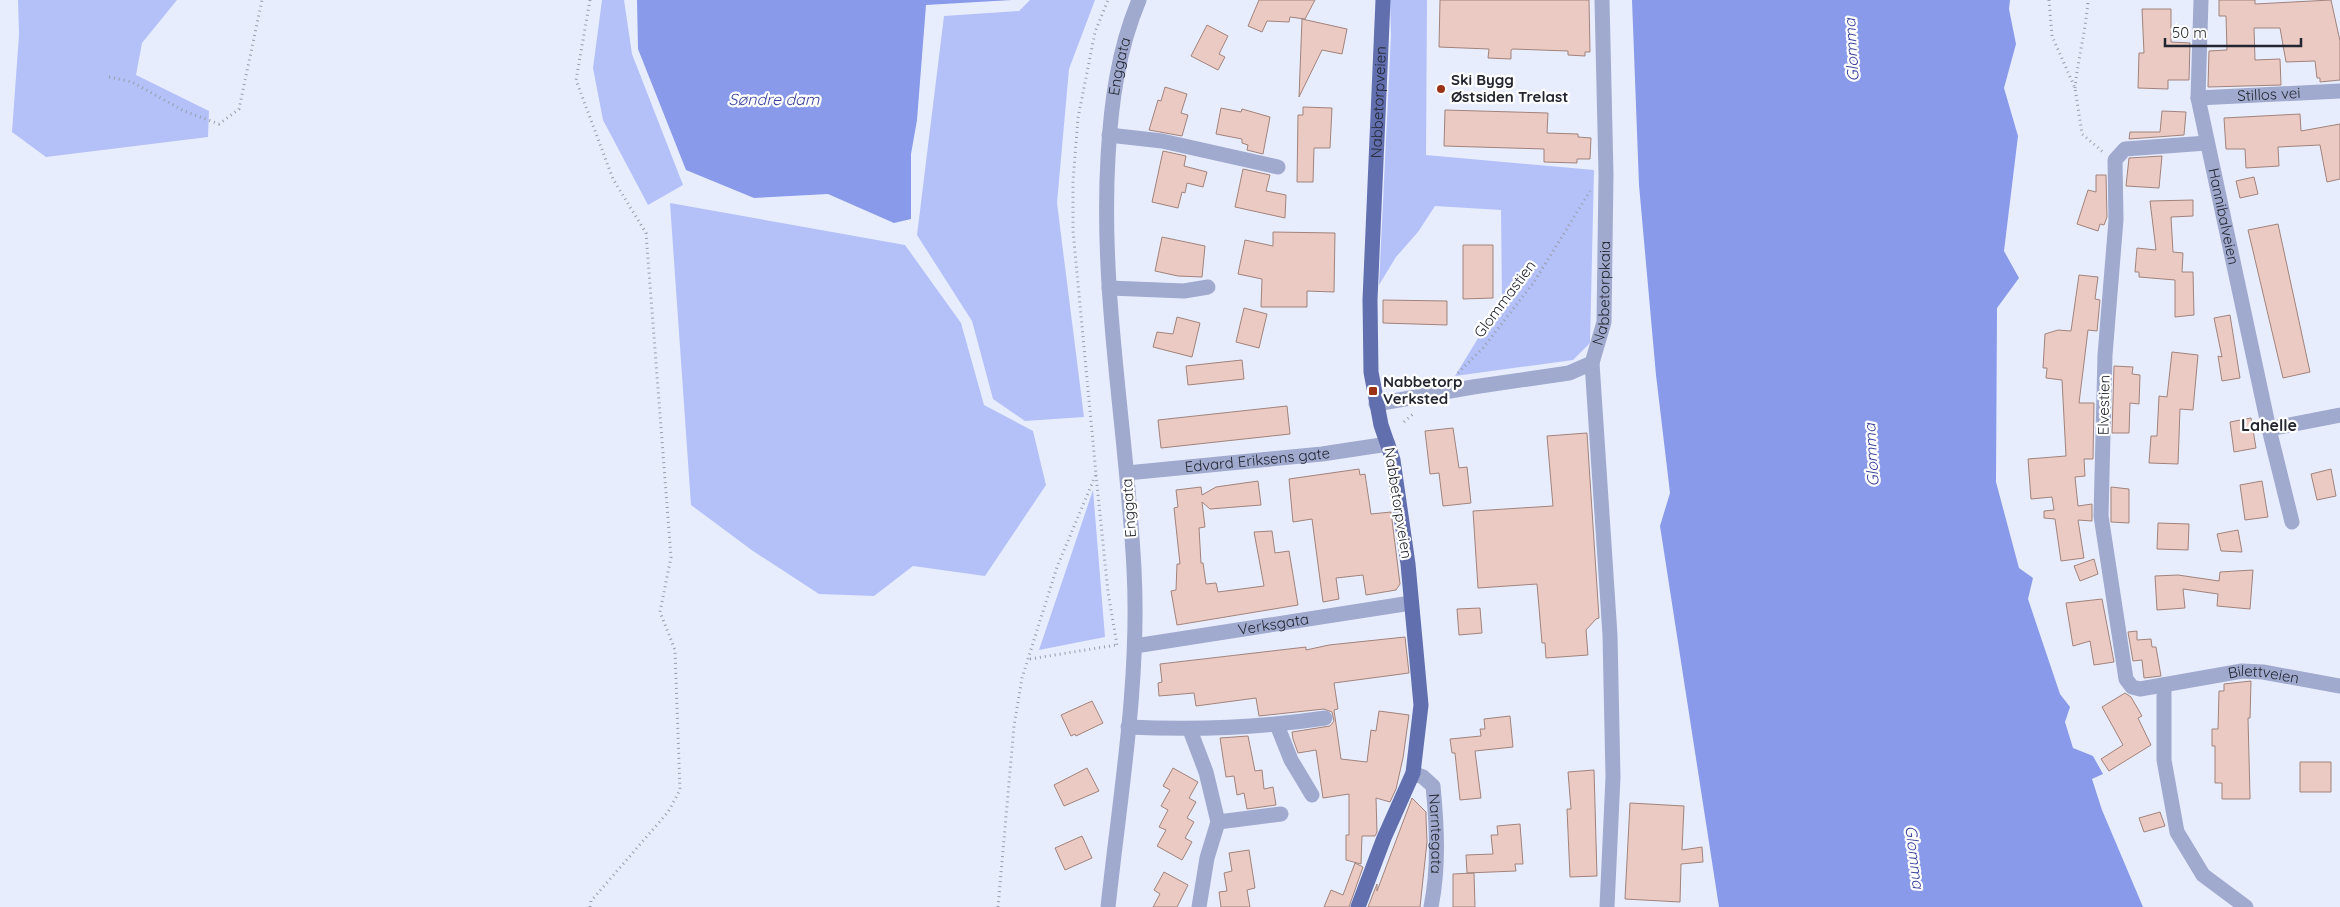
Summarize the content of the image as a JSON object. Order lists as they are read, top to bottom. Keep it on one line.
{"streets":{"main road":["Nabbetorpveien"],"street":["Enggata","Stillos vei","Hannibalveien","Nabbetorpkaia","Elvestien","Edvard Eriksens gate","Verksgata","Bilettveien","Narntegata"],"path":["Glommastien"]},"crossings":[["Enggata","Edvard Eriksens gate"],["Enggata","Verksgata"],["Stillos vei","Hannibalveien"],["Nabbetorpveien","Nabbetorpkaia"],["Nabbetorpveien","Edvard Eriksens gate"],["Nabbetorpveien","Verksgata"],["Nabbetorpveien","Narntegata"],["Nabbetorpkaia","Glommastien"],["Elvestien","Bilettveien"]],"districts":["Lahelle"],"water":["Glomma","Søndre dam"],"places":{"other":["Ski Bygg Østsiden Trelast"],"transit":["Nabbetorp Verksted"]},"scale_bar":"50 m"}
